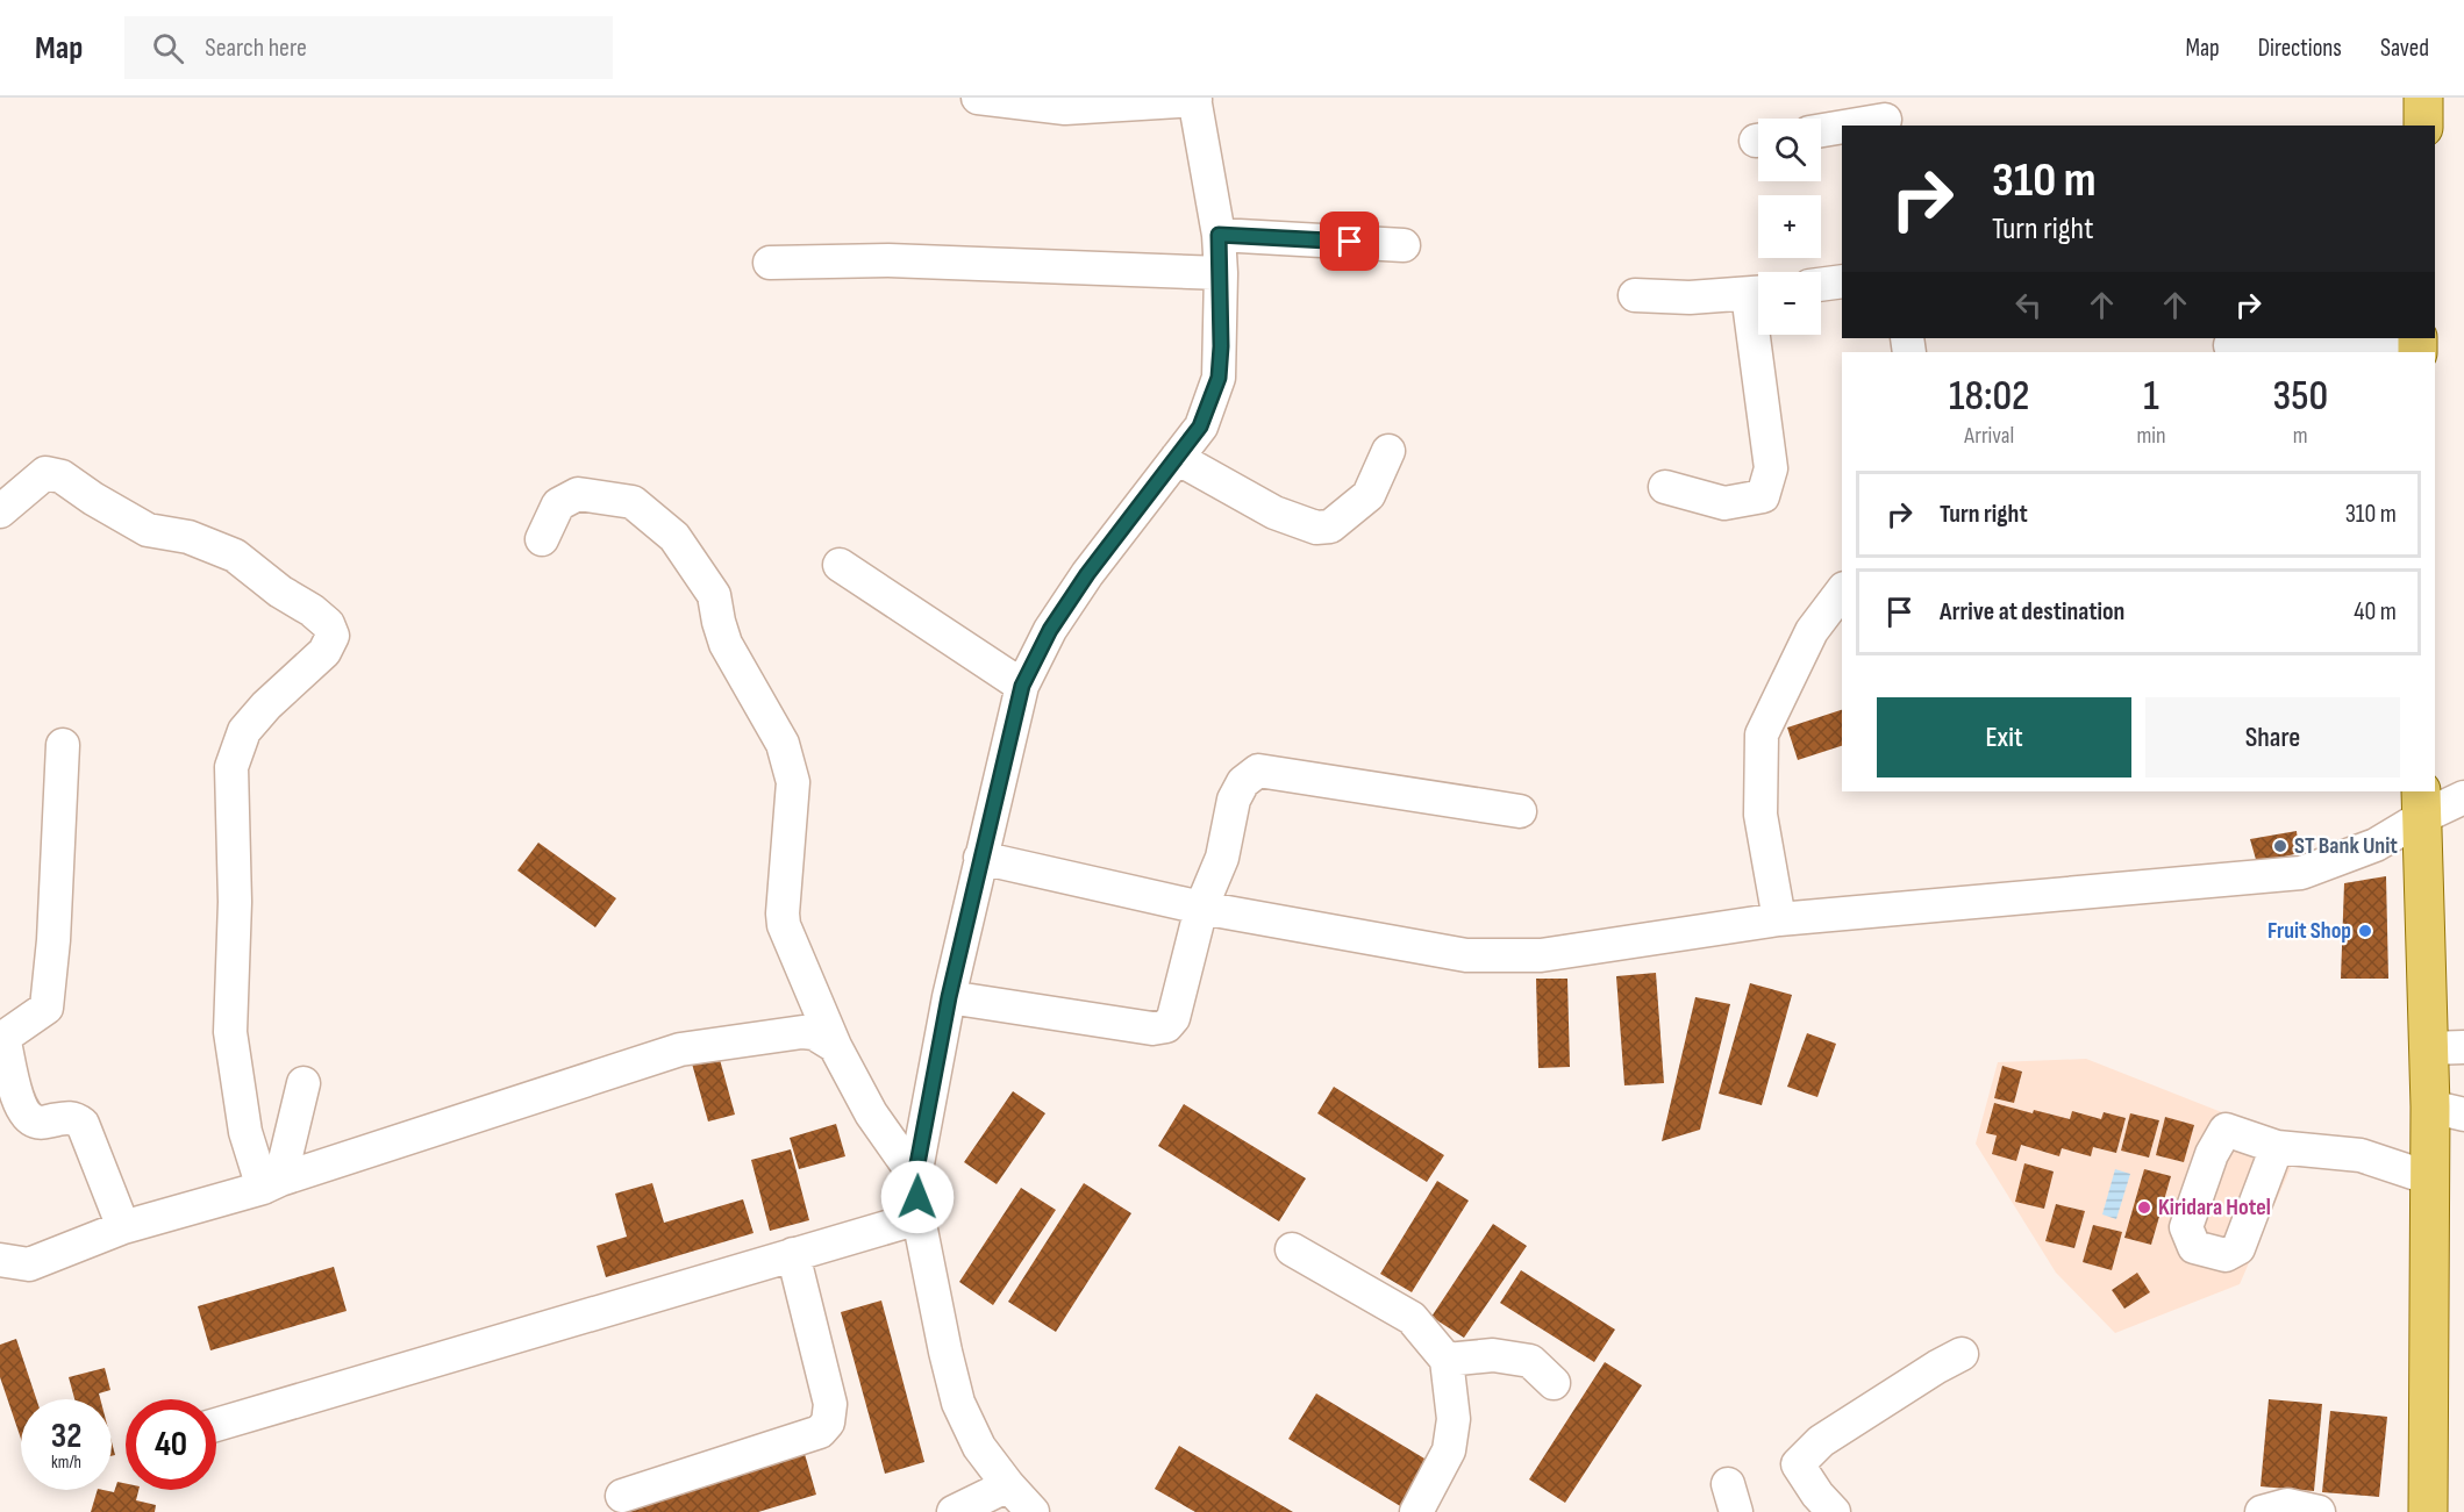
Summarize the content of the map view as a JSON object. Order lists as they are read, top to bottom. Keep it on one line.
{"places":["ST Bank Unit","Fruit Shop","Kiridara Hotel"],"page":{"header":"Map","search":"Search here","nav":["Map","Directions","Saved"],"map_buttons":["+","−"],"turn":["310 m","Turn right"],"eta":["18:02","Arrival","1","min","350","m"],"list":[{"name":"Turn right","value":"310 m"},{"name":"Arrive at destination","value":"40 m"}],"buttons":["Exit","Share"],"speed":"32 km/h","limit":"40"}}
